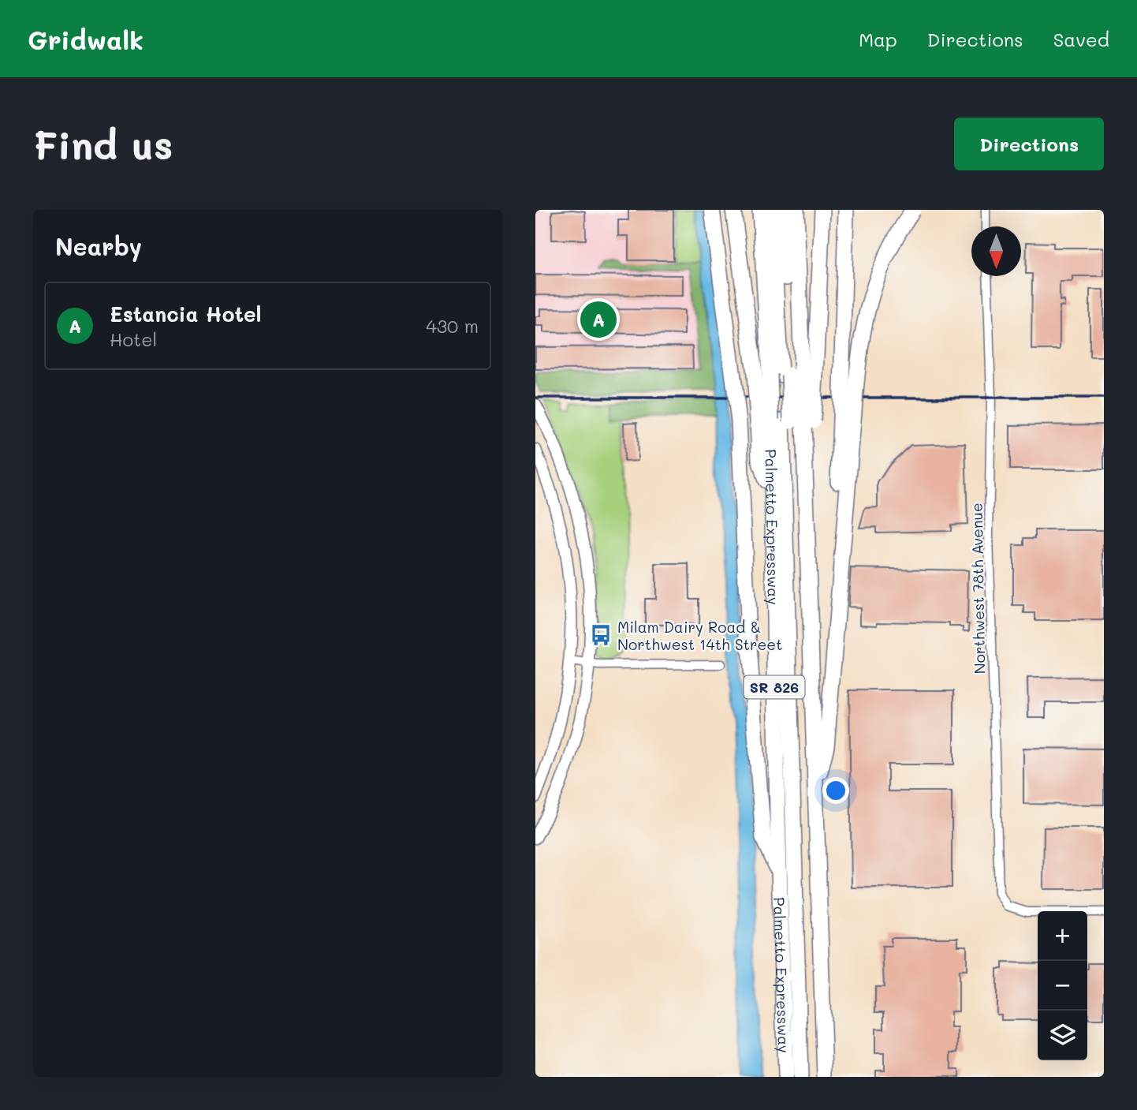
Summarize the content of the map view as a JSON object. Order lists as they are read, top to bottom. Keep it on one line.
{"streets":{"highway":["Palmetto Expressway","SR 826"],"street":["Northwest 78th Avenue"]},"crossings":[["Palmetto Expressway","SR 826"]],"places":{"bus stop":["Milam Dairy Road & Northwest 14th Street"]},"north":"bottom","page":{"header":"Gridwalk","nav":["Map","Directions","Saved"],"buttons":"Directions","title":"Find us","heading":"Nearby","list":[{"mark":"A","name":"Estancia Hotel","note":"Hotel","value":"430 m"}],"pins":"A","map_buttons":["+","−"]}}
